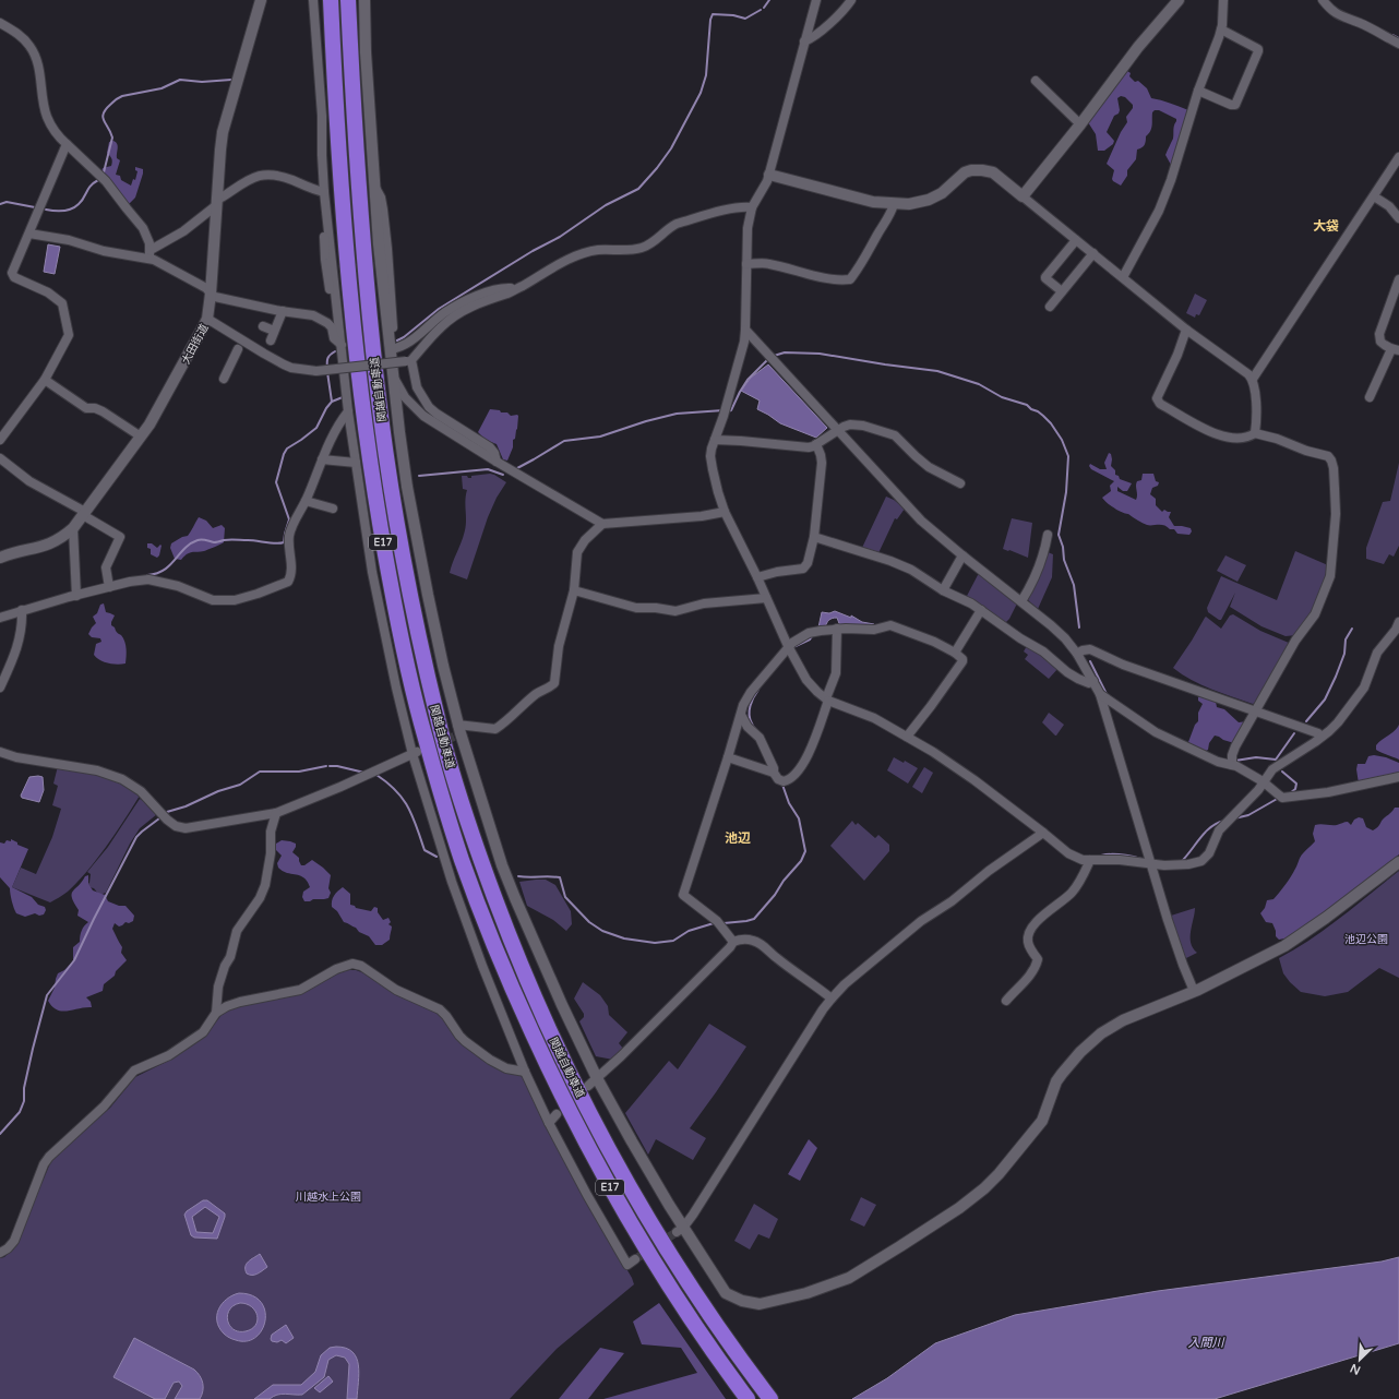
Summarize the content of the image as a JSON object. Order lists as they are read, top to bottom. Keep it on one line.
{"streets":{"highway":["関越自動車道","E17"],"street":["大田街道"]},"districts":["大袋","池辺"],"water":["入間川"],"parks":["池辺公園","川越水上公園"],"north":"bottom left"}
